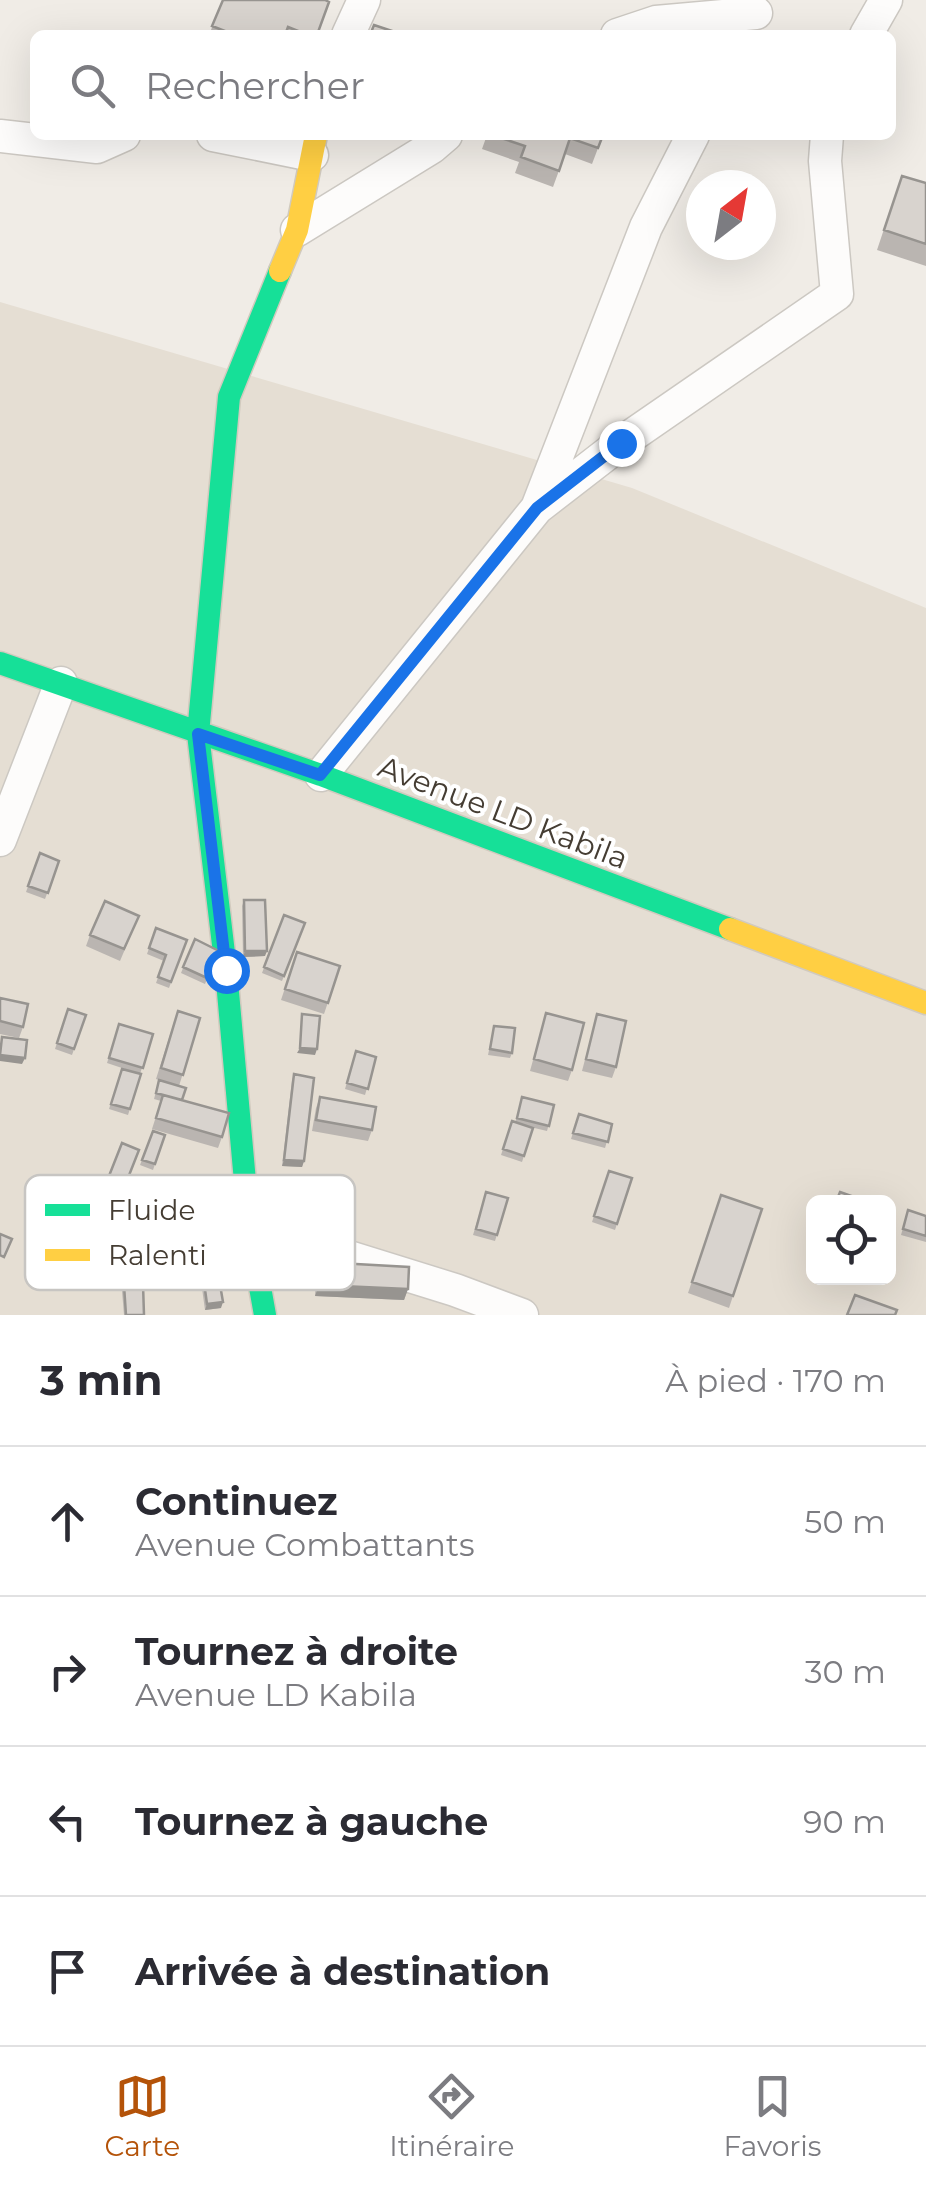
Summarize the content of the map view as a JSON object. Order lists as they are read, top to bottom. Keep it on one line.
{"streets":{"street":["Avenue LD Kabila"]},"legend":["Fluide","Ralenti"],"north":"top right","page":{"search":"Rechercher","heading":["3 min","À pied · 170 m"],"list":[["Continuez","Avenue Combattants","50 m"],["Tournez à droite","Avenue LD Kabila","30 m"],["Tournez à gauche","90 m"],"Arrivée à destination"],"nav":["Carte","Itinéraire","Favoris"]}}
